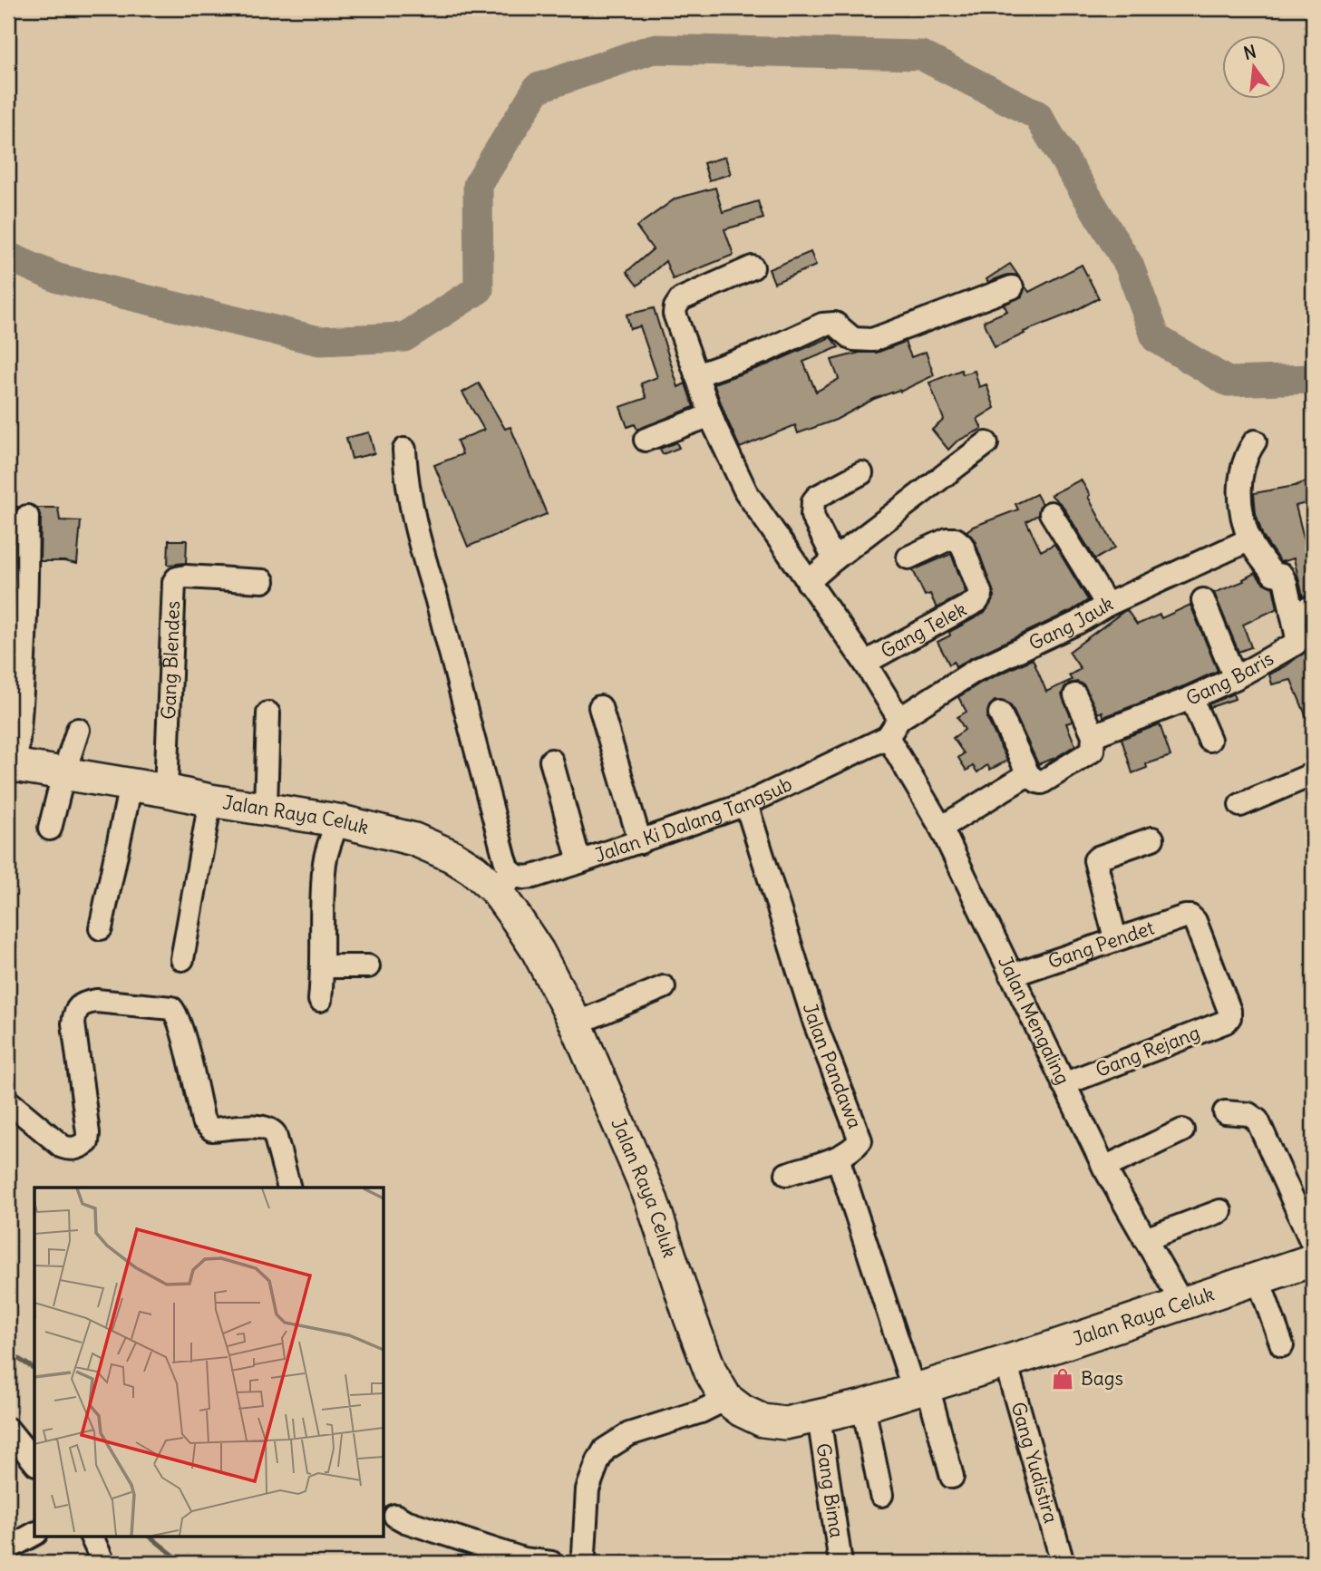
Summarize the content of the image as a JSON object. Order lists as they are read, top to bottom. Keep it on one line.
{"streets":{"highway":["Jalan Raya Celuk"],"street":["Gang Jauk","Gang Telek","Gang Blendes","Gang Baris","Jalan Ki Dalang Tangsub","Gang Pendet","Jalan Mengaling","Gang Rejang","Jalan Pandawa","Gang Yudistira","Gang Bima"]},"crossings":[["Gang Jauk","Gang Baris"],["Gang Jauk","Jalan Ki Dalang Tangsub"],["Gang Jauk","Jalan Mengaling"],["Gang Telek","Jalan Mengaling"],["Gang Blendes","Jalan Raya Celuk"],["Jalan Raya Celuk","Jalan Ki Dalang Tangsub"],["Jalan Raya Celuk","Jalan Mengaling"],["Jalan Raya Celuk","Jalan Pandawa"],["Jalan Raya Celuk","Gang Yudistira"],["Jalan Raya Celuk","Gang Bima"],["Jalan Ki Dalang Tangsub","Jalan Mengaling"],["Jalan Ki Dalang Tangsub","Jalan Pandawa"],["Gang Pendet","Jalan Mengaling"],["Gang Pendet","Gang Rejang"],["Jalan Mengaling","Gang Rejang"]],"places":{"shop":["Bags"]},"north":"top"}
